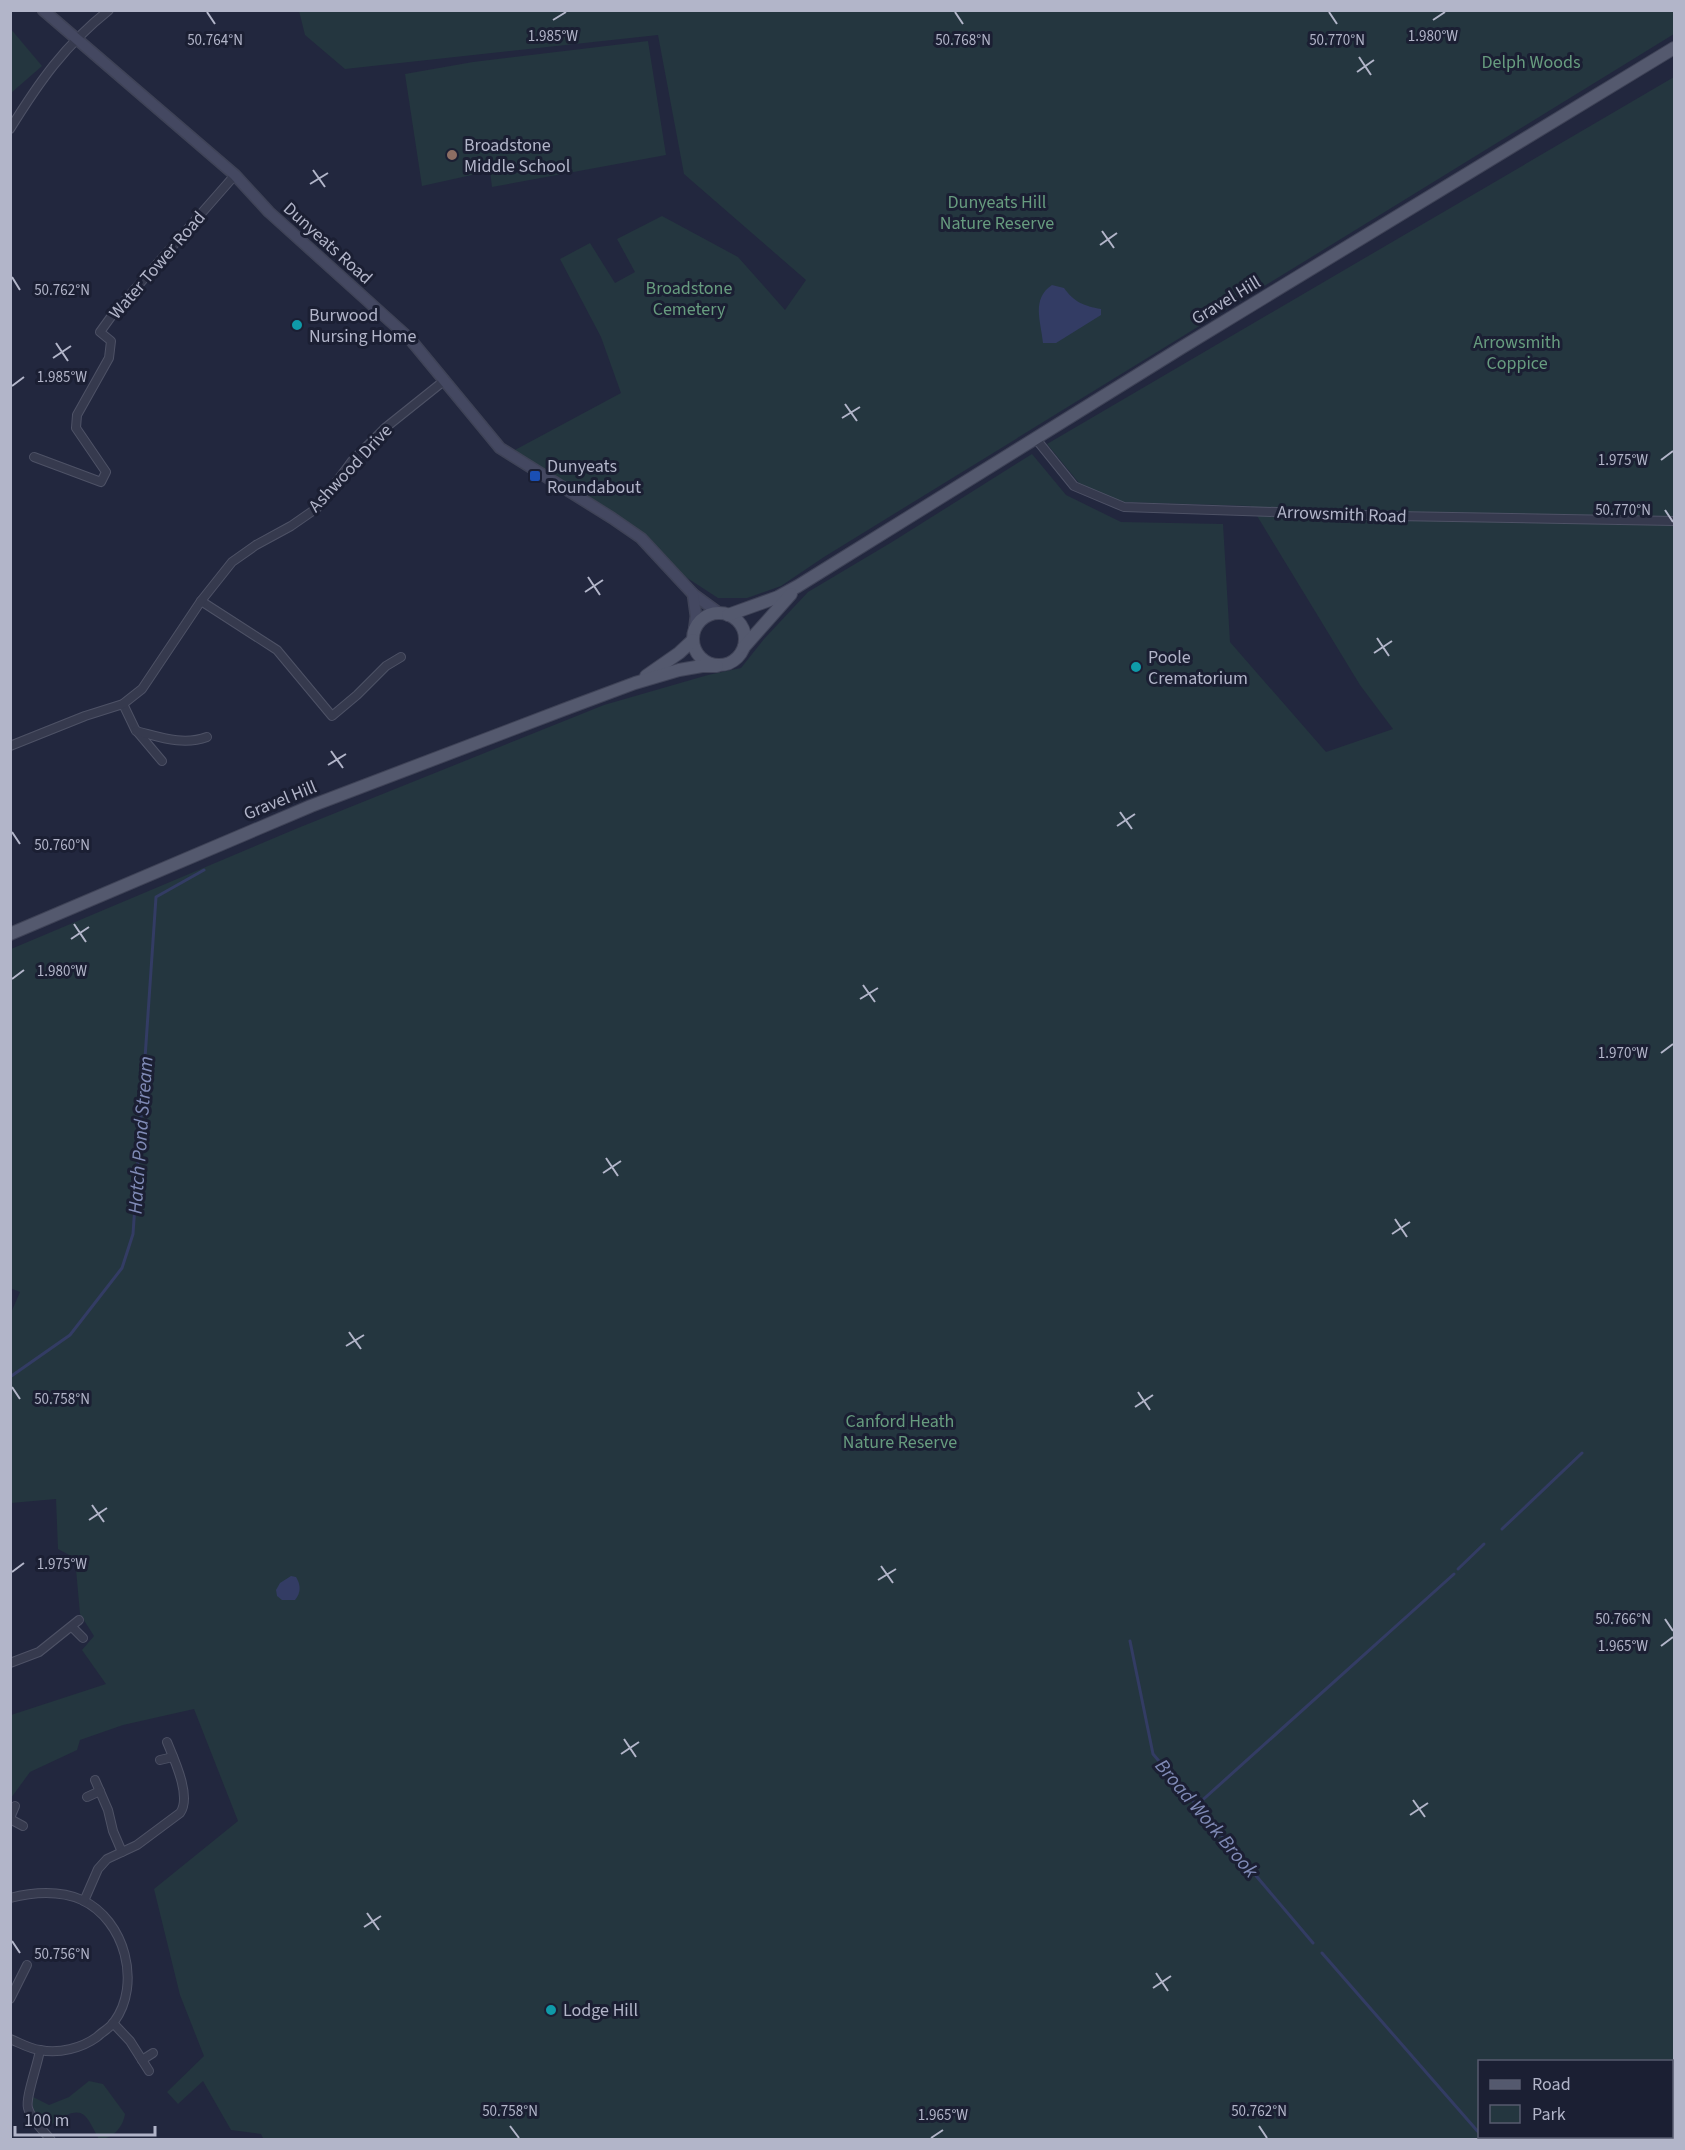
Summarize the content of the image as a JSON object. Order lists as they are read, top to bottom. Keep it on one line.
{"streets":{"main road":["Gravel Hill"],"street":["Dunyeats Road","Water Tower Road","Ashwood Drive","Arrowsmith Road"]},"crossings":[["Dunyeats Road","Water Tower Road"],["Dunyeats Road","Gravel Hill"],["Dunyeats Road","Ashwood Drive"],["Gravel Hill","Arrowsmith Road"]],"water":["Hatch Pond Stream","Broad Work Brook"],"parks":["Delph Woods","Dunyeats Hill Nature Reserve","Broadstone Cemetery","Arrowsmith Coppice","Canford Heath Nature Reserve"],"places":{"other":["Broadstone Middle School","Burwood Nursing Home","Poole Crematorium","Lodge Hill"],"transit":["Dunyeats Roundabout"]},"legend":["Road","Park"],"scale_bar":"100 m","coordinates":["1.985°W","1.980°W","50.764°N","50.768°N","50.770°N","50.762°N","1.975°W","50.760°N","1.970°W","50.758°N","50.766°N","1.965°W","50.756°N"]}
